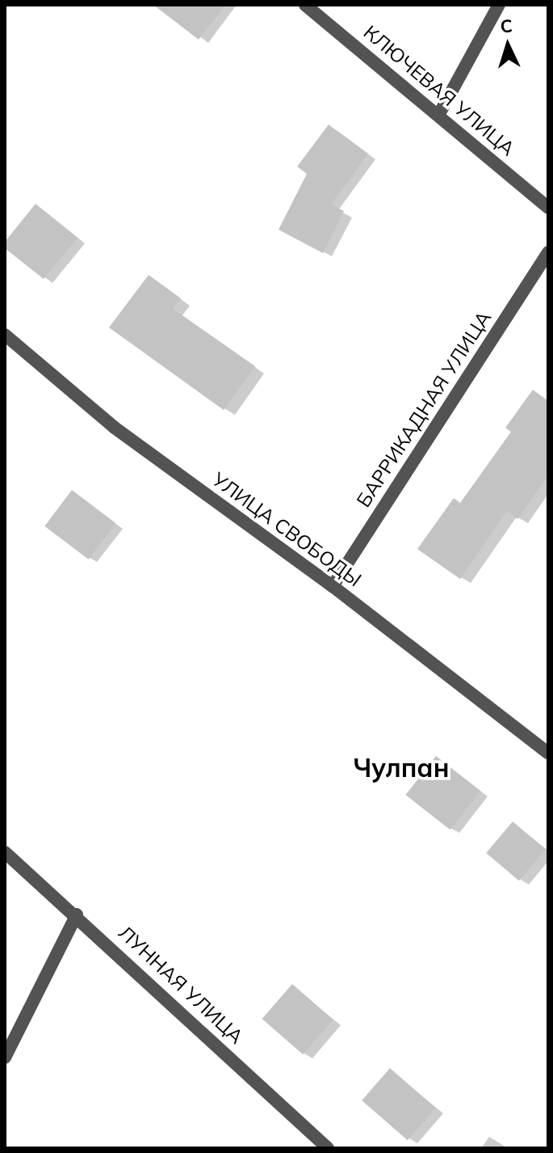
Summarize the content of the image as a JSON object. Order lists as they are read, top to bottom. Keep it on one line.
{"streets":{"street":["КЛЮЧЕВАЯ УЛИЦА","БАРРИКАДНАЯ УЛИЦА","УЛИЦА СВОБОДЫ","ЛУННАЯ УЛИЦА"]},"crossings":[["БАРРИКАДНАЯ УЛИЦА","УЛИЦА СВОБОДЫ"]],"districts":["Чулпан"],"north":"top"}
